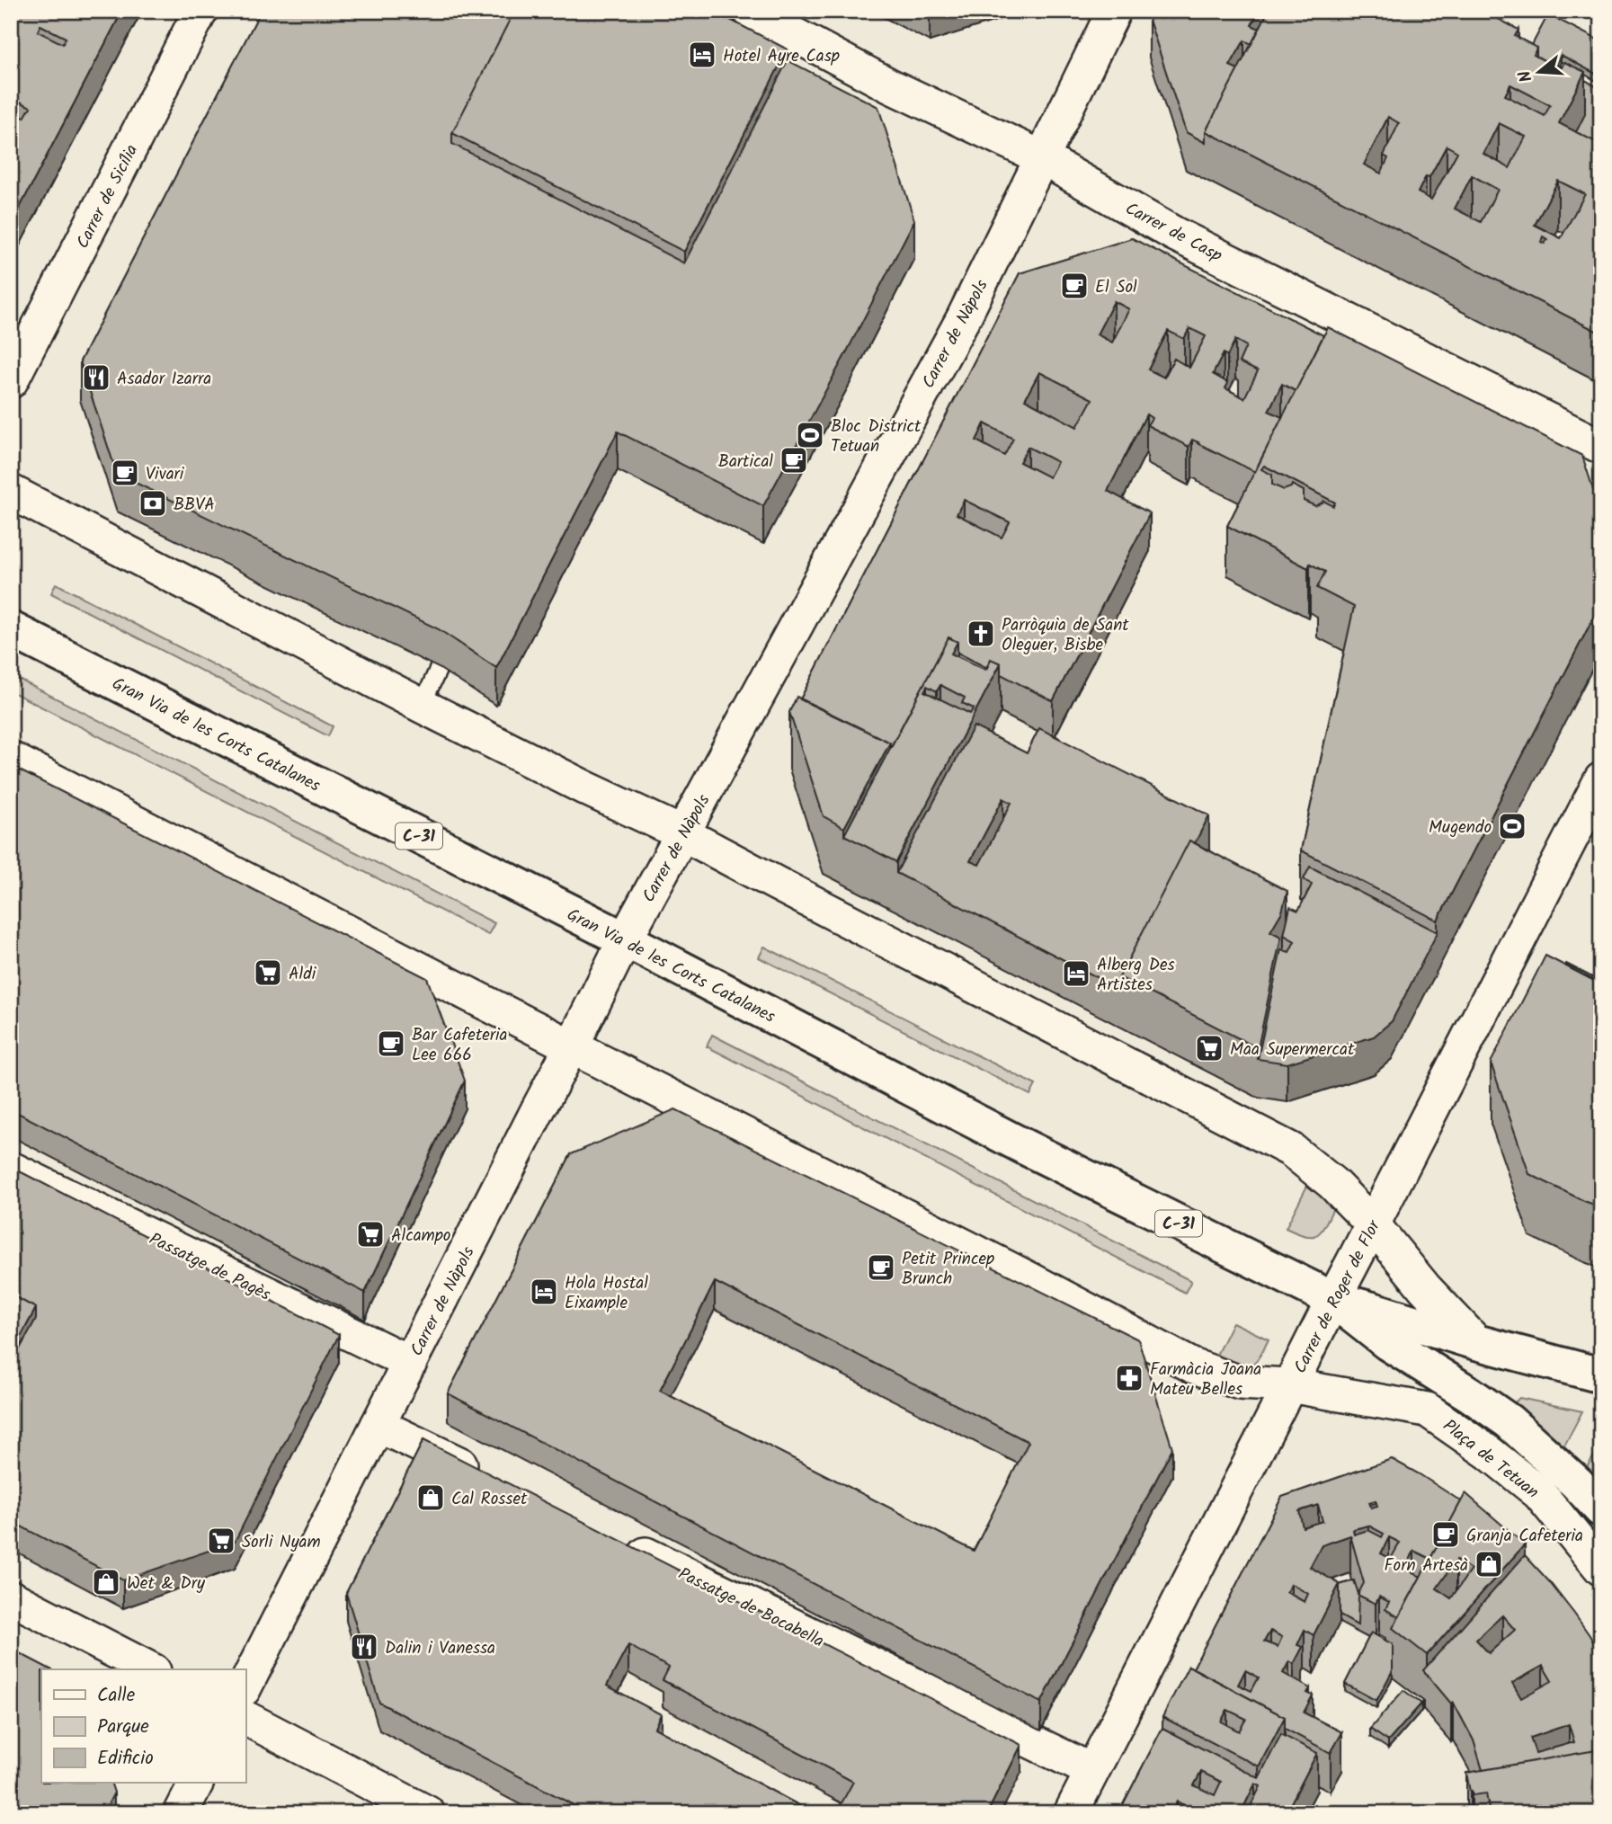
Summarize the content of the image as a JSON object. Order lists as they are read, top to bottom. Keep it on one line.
{"streets":{"main road":["Gran Via de les Corts Catalanes","C-31"],"street":["Carrer de Sicília","Carrer de Casp","Carrer de Nàpols","Passatge de Pagès","Carrer de Roger de Flor","Plaça de Tetuan","Passatge de Bocabella"]},"crossings":[["Carrer de Casp","Carrer de Nàpols"],["Carrer de Nàpols","Gran Via de les Corts Catalanes"],["Carrer de Nàpols","Passatge de Pagès"],["Gran Via de les Corts Catalanes","Carrer de Roger de Flor"],["Carrer de Roger de Flor","Plaça de Tetuan"],["Carrer de Roger de Flor","Passatge de Bocabella"]],"places":{"hotel":["Hotel Ayre Casp","Alberg Des Artistes","Hola Hostal Eixample"],"cafe":["El Sol","Bartical","Vivari","Bar Cafeteria Lee 666","Petit Princep Brunch","Granja Cafeteria"],"restaurant":["Asador Izarra","Dalin i Vanessa"],"sports":["Bloc District Tetuan","Mugendo"],"bank":["BBVA"],"church":["Parròquia de Sant Oleguer, Bisbe"],"supermarket":["Aldi","Maa Supermercat","Alcampo","Sorli Nyam"],"pharmacy":["Farmàcia Joana Mateu Belles"],"shop":["Cal Rosset","Forn Artesà","Wet & Dry"]},"legend":["Calle","Parque","Edificio"],"north":"left"}
